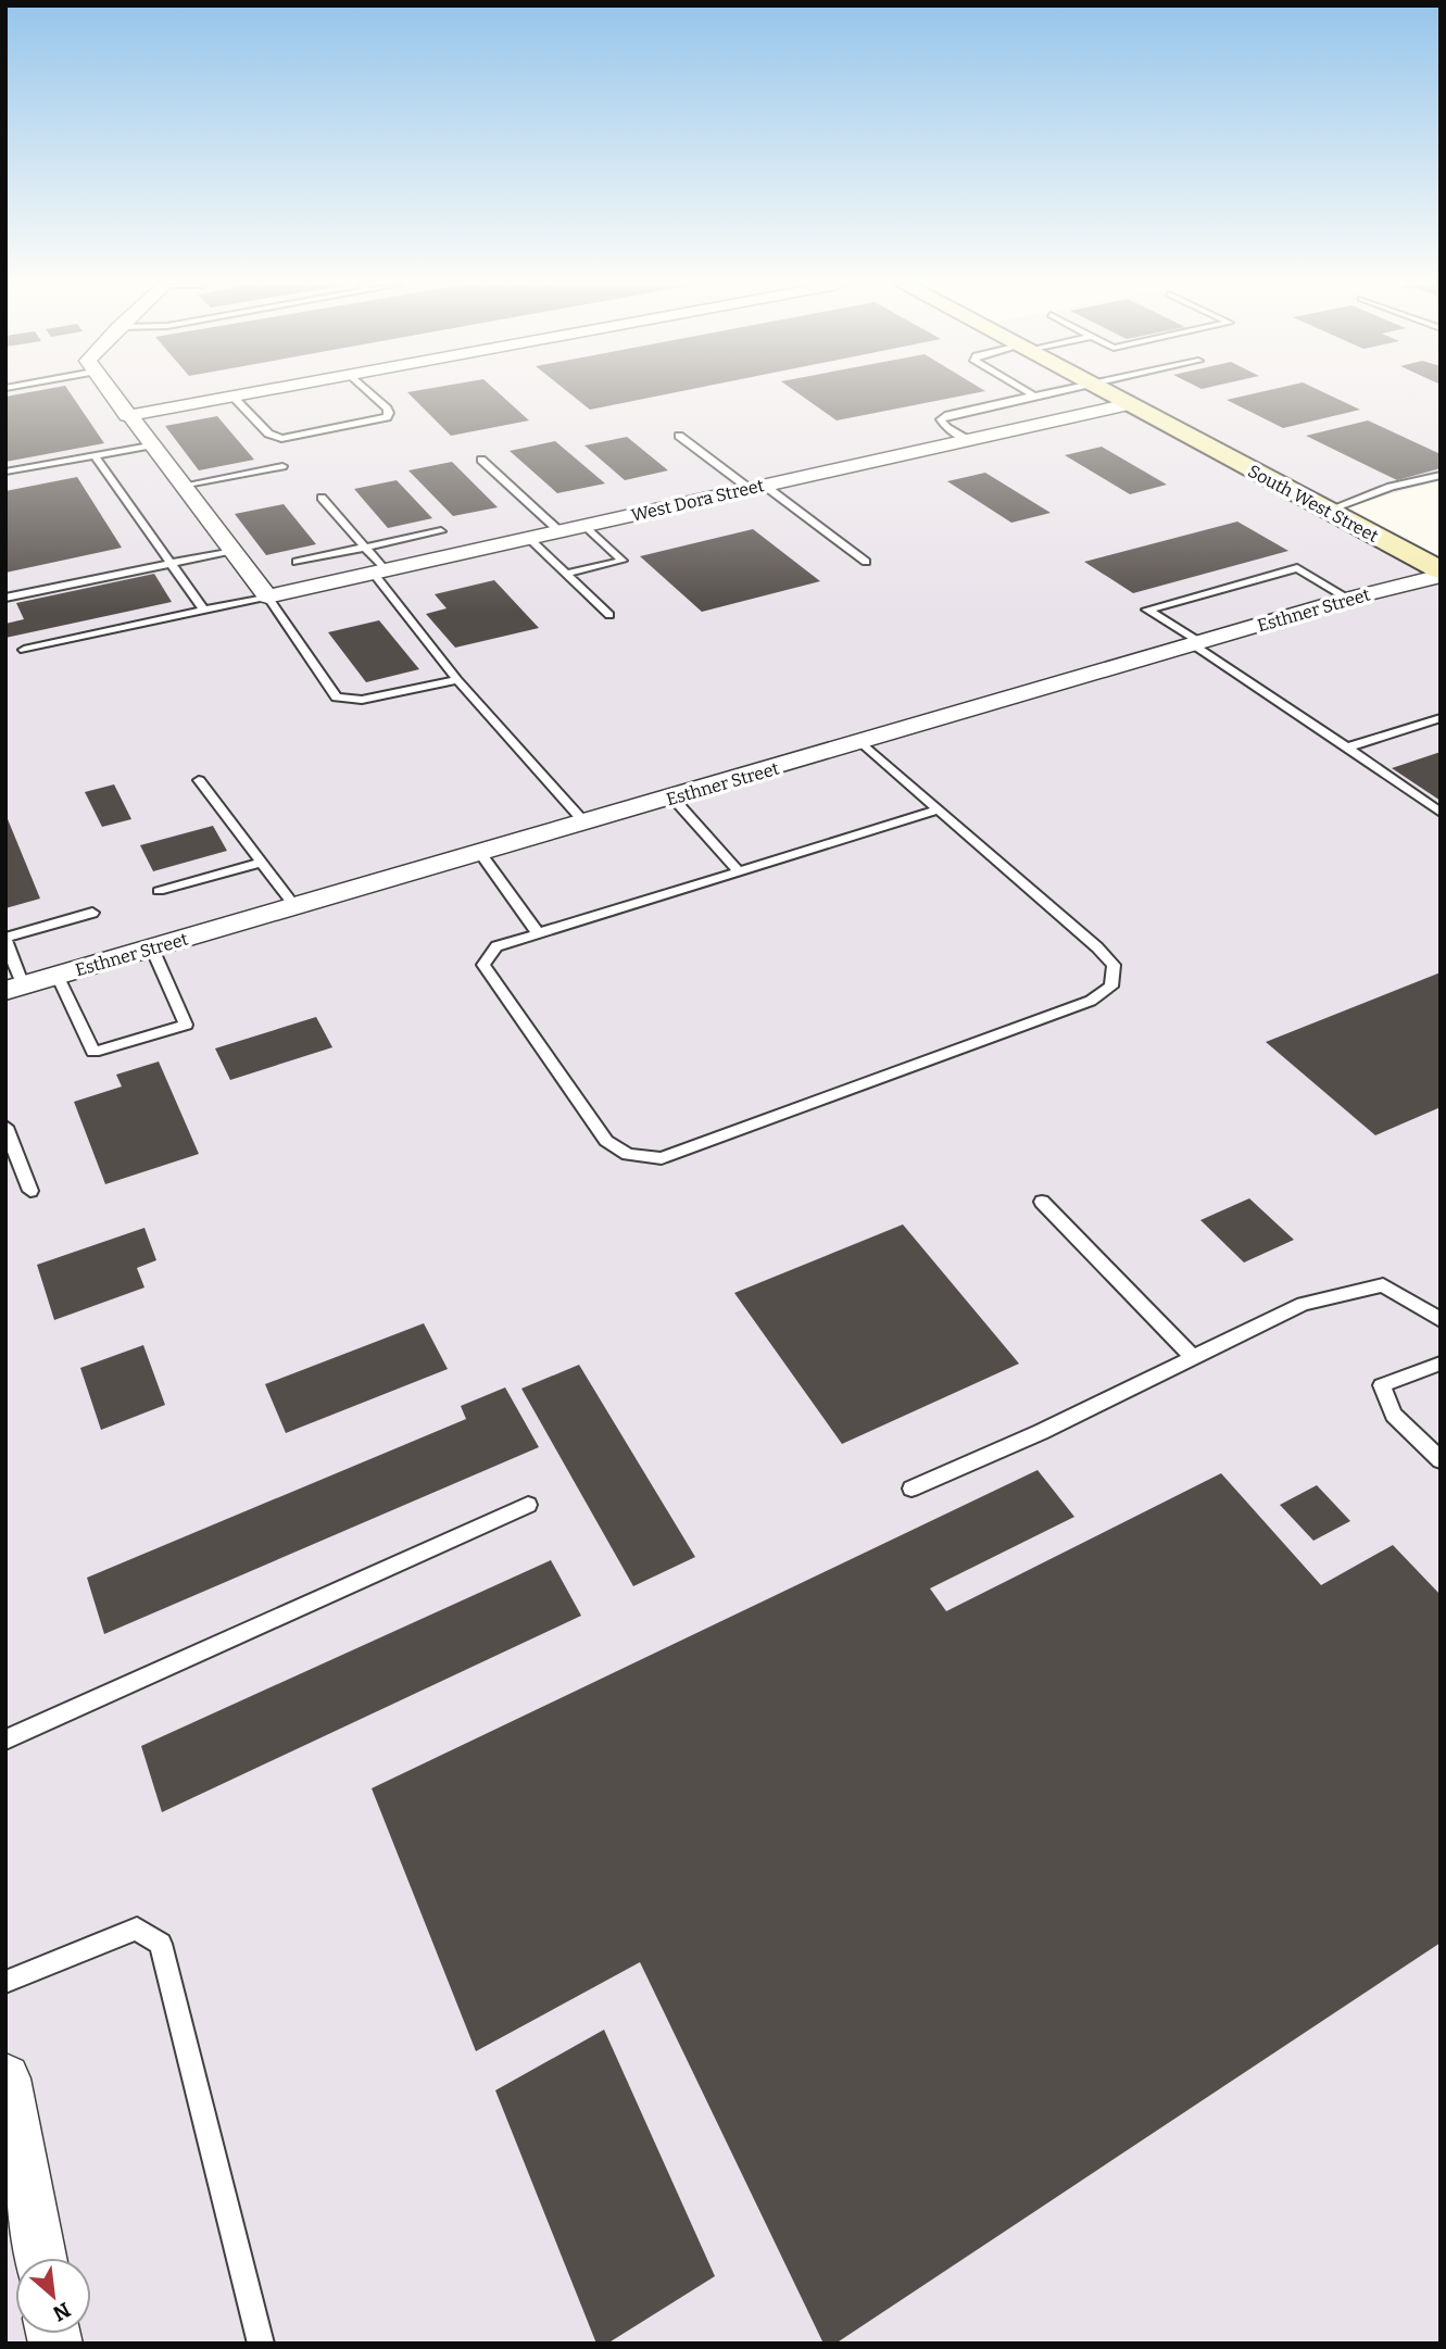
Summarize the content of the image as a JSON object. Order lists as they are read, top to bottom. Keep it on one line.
{"streets":{"main road":["South West Street"],"street":["West Dora Street","Esthner Street"]},"crossings":[["West Dora Street","South West Street"],["South West Street","Esthner Street"]],"north":"bottom right"}
